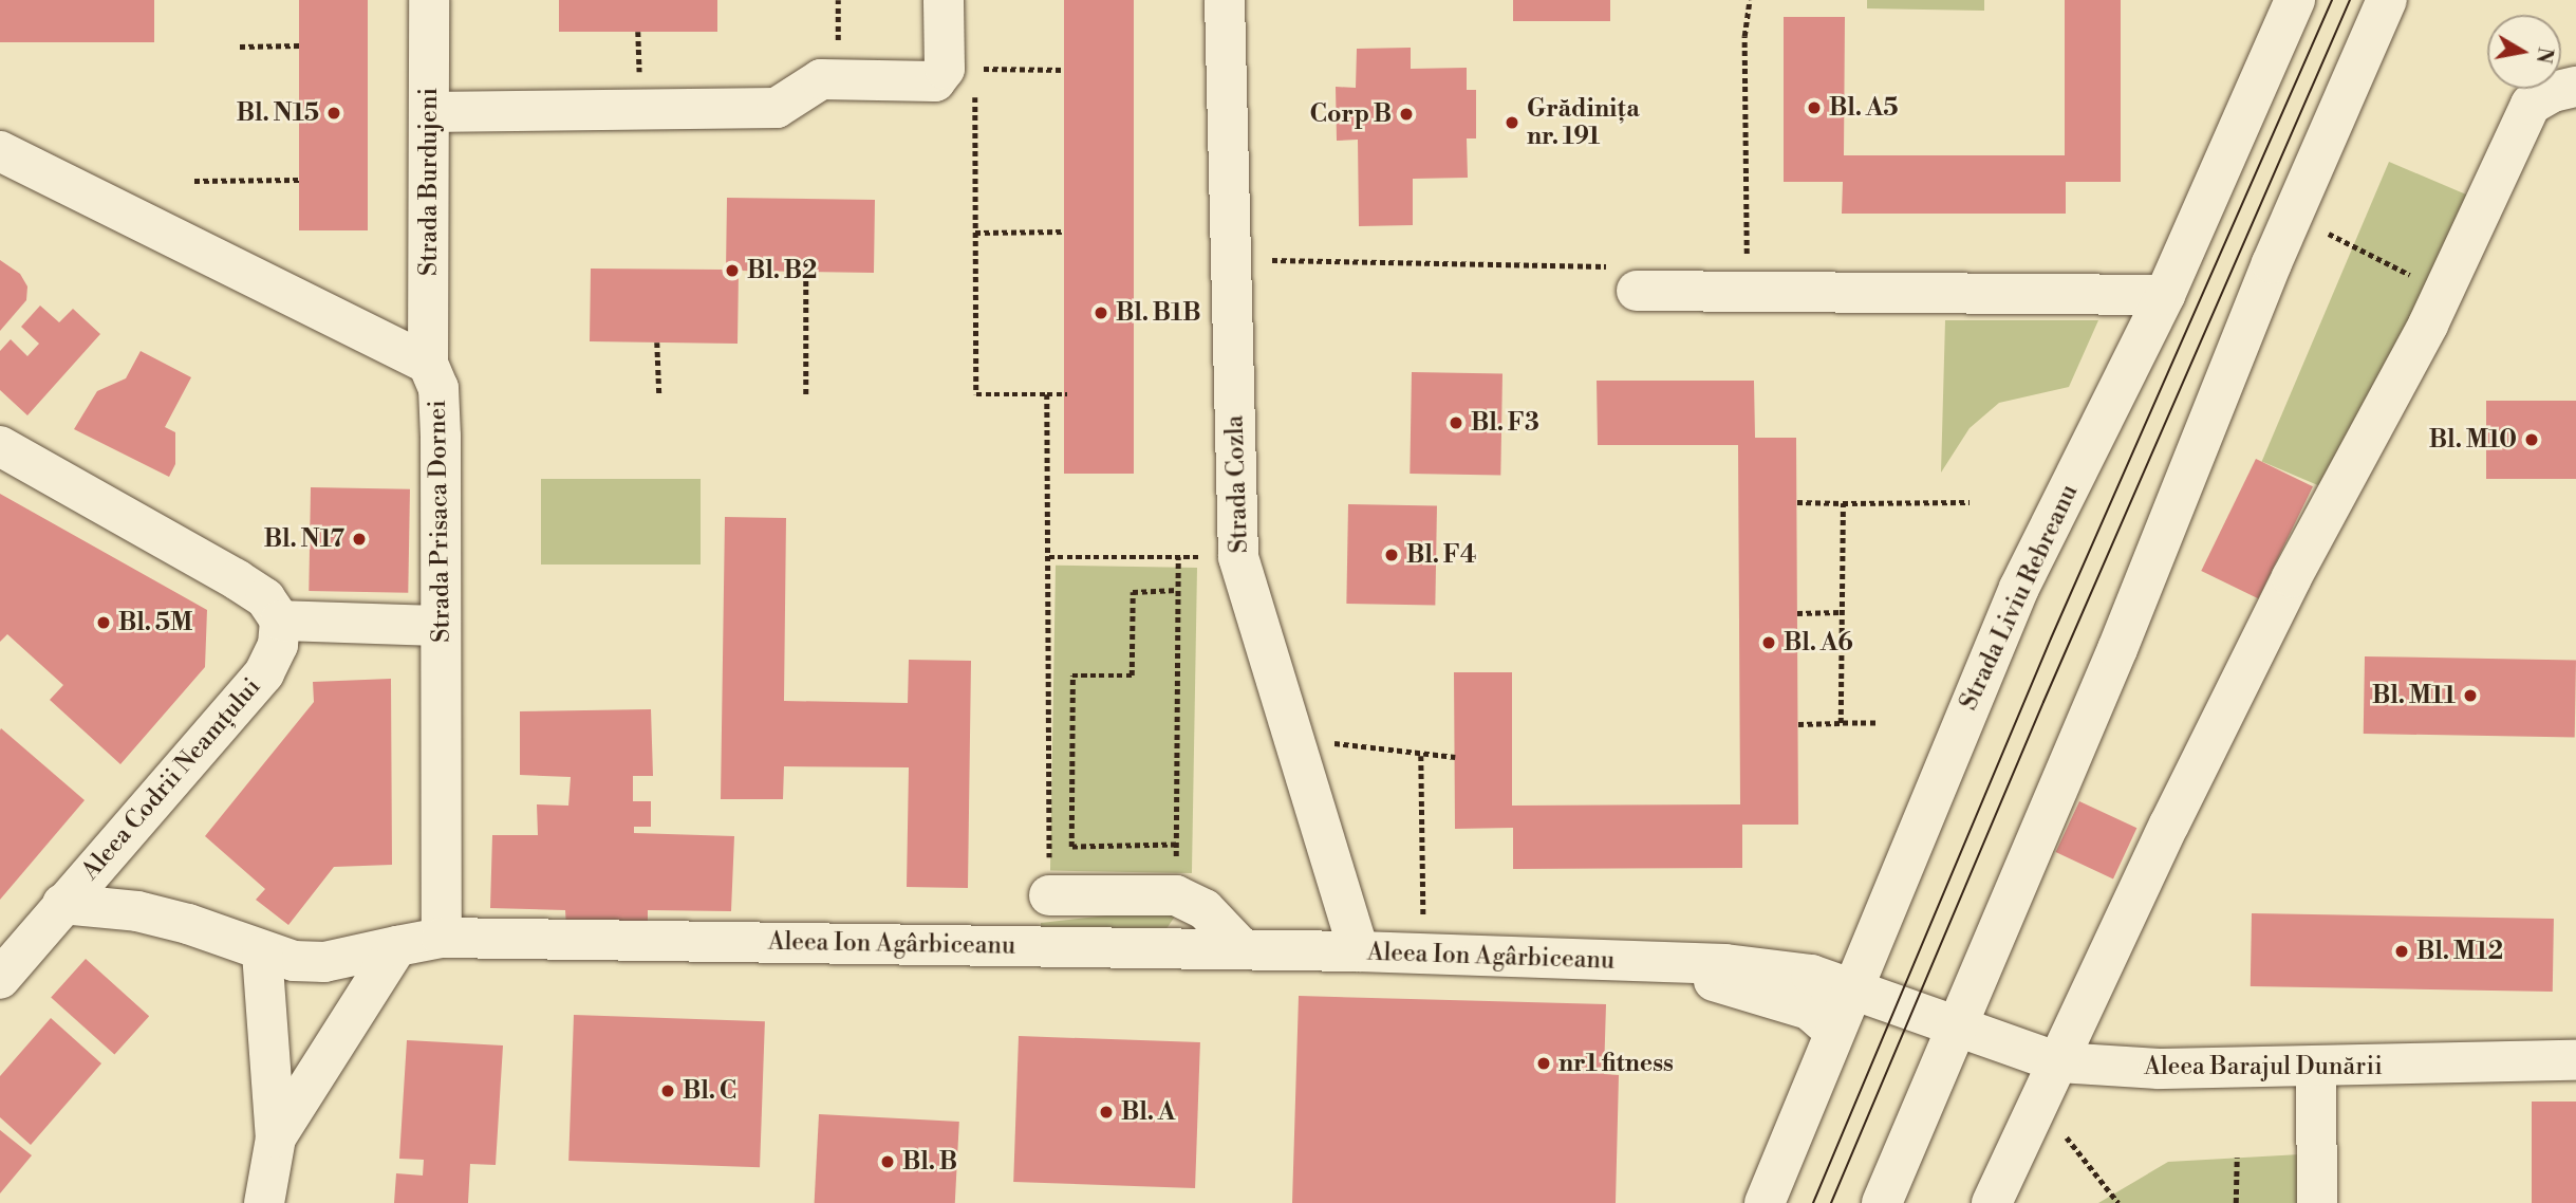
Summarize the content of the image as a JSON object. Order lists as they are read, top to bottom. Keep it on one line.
{"streets":{"street":["Strada Burdujeni","Strada Cozla","Strada Prisaca Dornei","Strada Liviu Rebreanu","Aleea Codrii Neamțului","Aleea Ion Agârbiceanu","Aleea Barajul Dunării"]},"crossings":[["Strada Burdujeni","Strada Prisaca Dornei"],["Strada Cozla","Aleea Ion Agârbiceanu"],["Strada Prisaca Dornei","Aleea Ion Agârbiceanu"],["Strada Liviu Rebreanu","Aleea Ion Agârbiceanu"],["Aleea Codrii Neamțului","Aleea Ion Agârbiceanu"],["Aleea Ion Agârbiceanu","Aleea Barajul Dunării"]],"places":["Bl. A5","Bl. N15","Corp B","Grădinița nr. 191","Bl. B2","Bl. B1B","Bl. F3","Bl. M10","Bl. N17","Bl. F4","Bl. 5M","Bl. A6","Bl. M11","Bl. M12","nr1 fitness","Bl. C","Bl. A","Bl. B"],"north":"right"}
